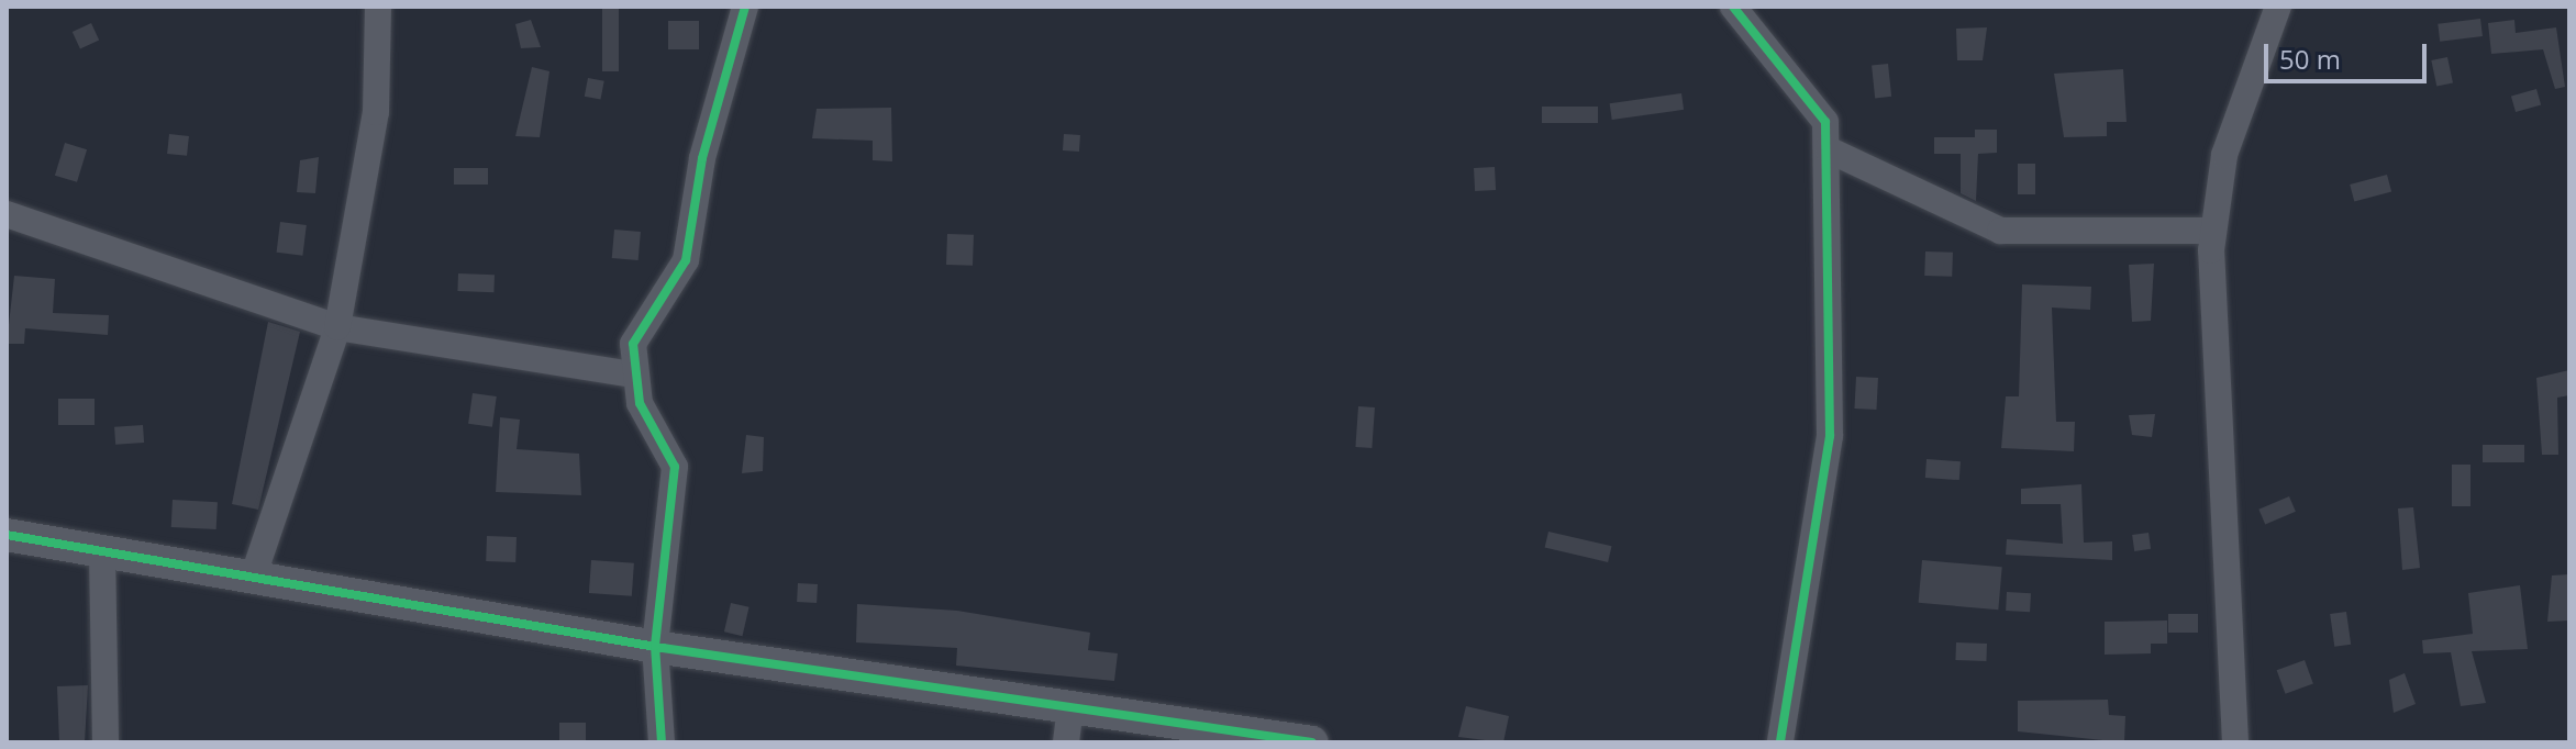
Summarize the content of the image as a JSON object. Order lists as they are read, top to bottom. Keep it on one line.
{"scale_bar":"50 m"}
